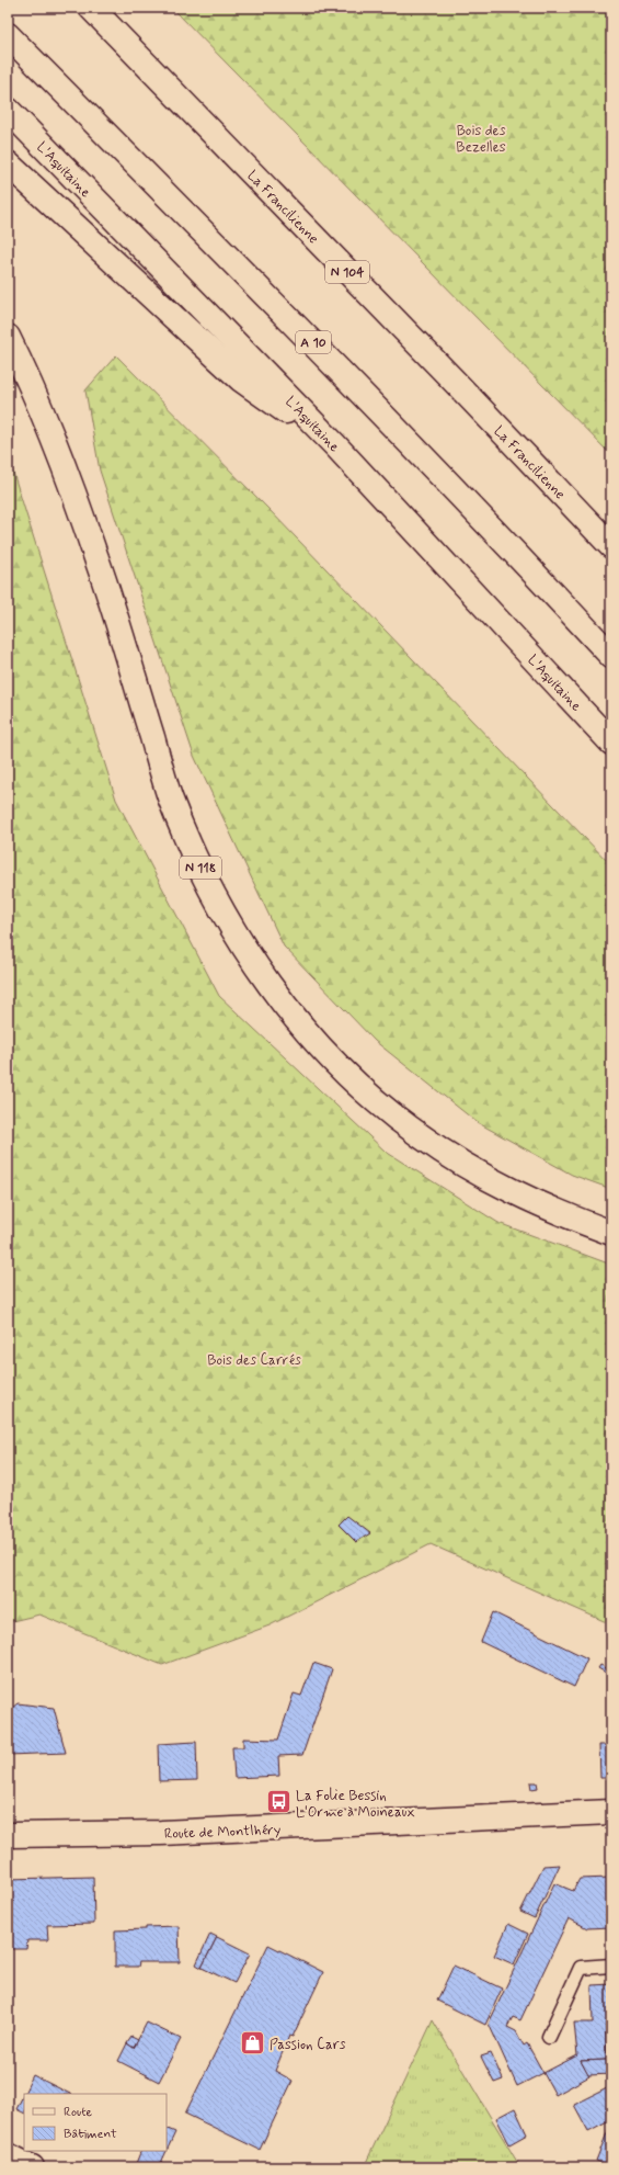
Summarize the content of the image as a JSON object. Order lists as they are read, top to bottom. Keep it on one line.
{"streets":{"main road":["L'Aquitaine","La Francilienne","N 104","A 10","N 118","Route de Montlhéry"]},"parks":["Bois des Bezelles","Bois des Carrés"],"places":{"bus stop":["La Folie Bessin L'Orme à Moineaux"],"shop":["Passion Cars"]},"legend":["Route","Bâtiment"]}
